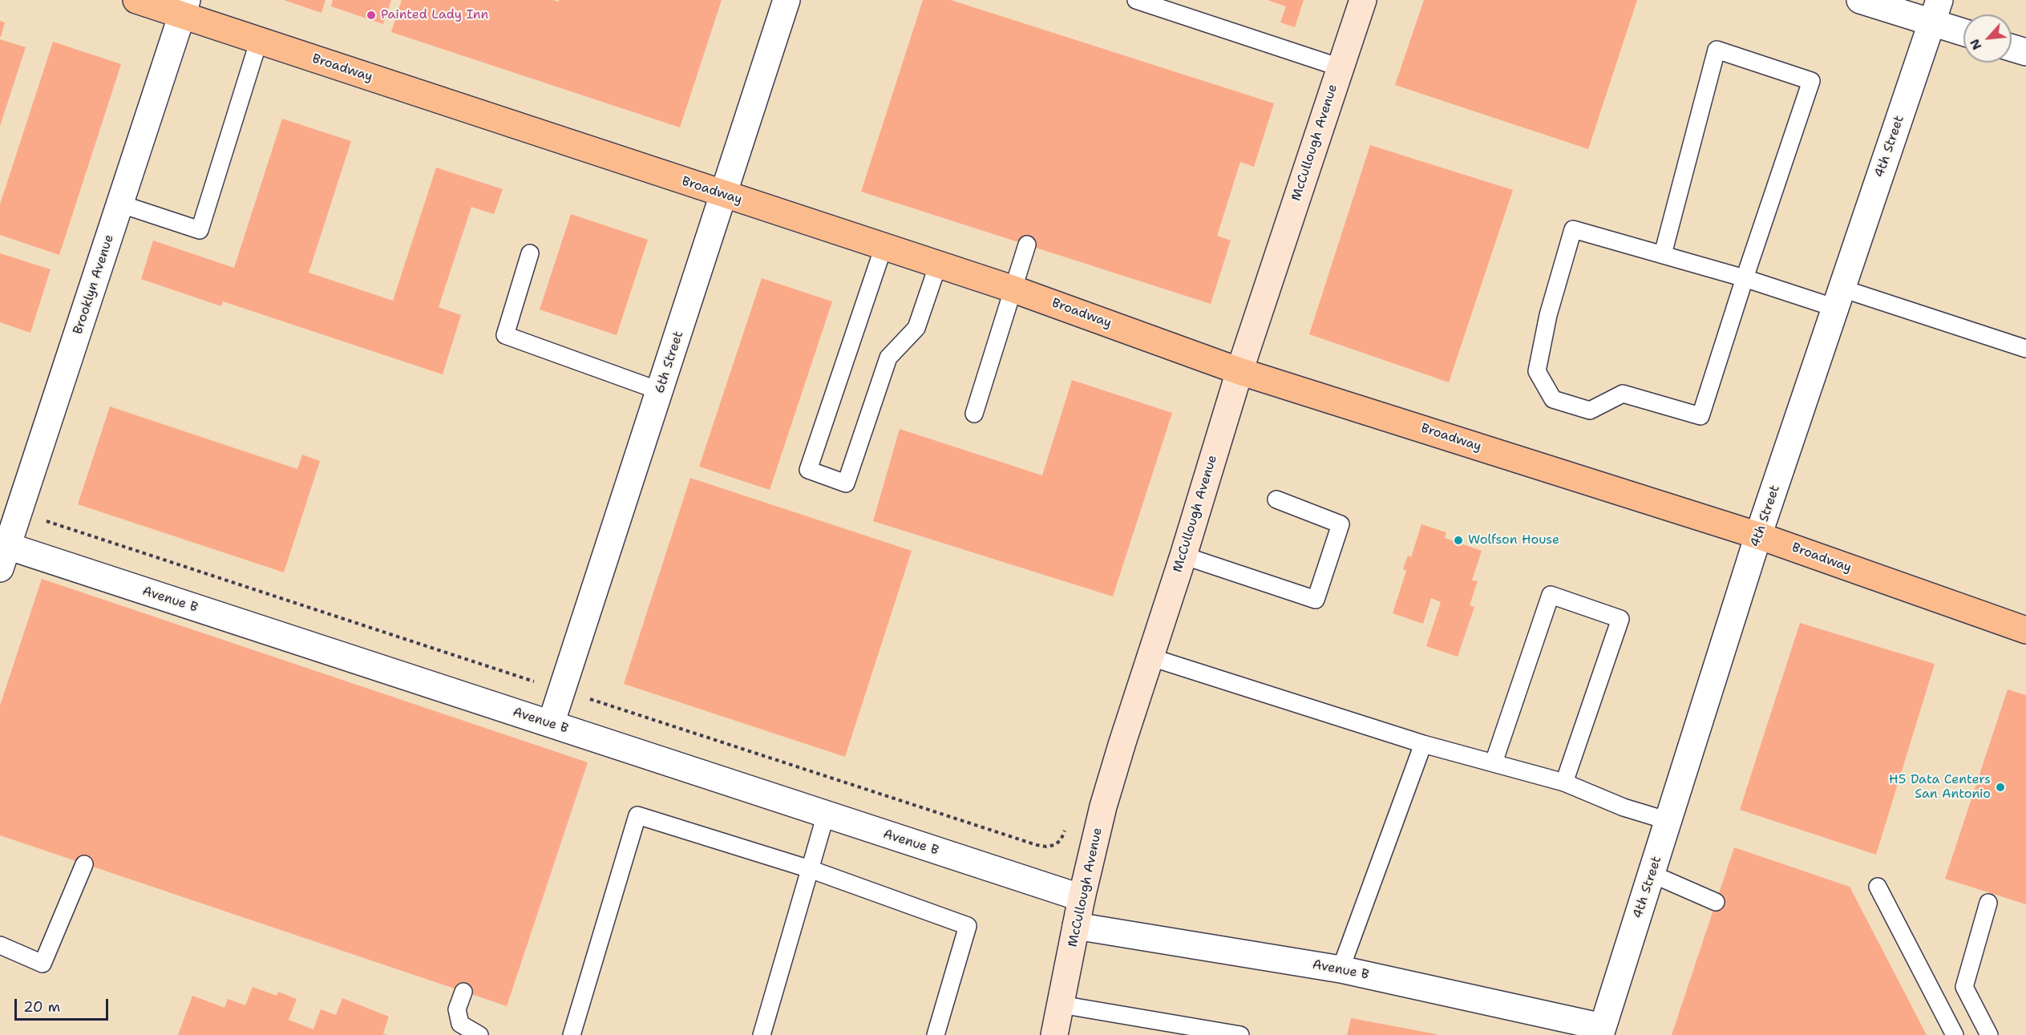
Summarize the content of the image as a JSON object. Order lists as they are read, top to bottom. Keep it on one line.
{"streets":{"main road":["Broadway","McCullough Avenue"],"street":["4th Street","Brooklyn Avenue","6th Street","Avenue B"]},"crossings":[["Broadway","McCullough Avenue"],["Broadway","4th Street"],["Broadway","Brooklyn Avenue"],["Broadway","6th Street"],["McCullough Avenue","Avenue B"],["4th Street","Avenue B"],["Brooklyn Avenue","Avenue B"],["6th Street","Avenue B"]],"places":["Painted Lady Inn","Wolfson House","H5 Data Centers San Antonio"],"scale_bar":"20 m","north":"bottom left"}
